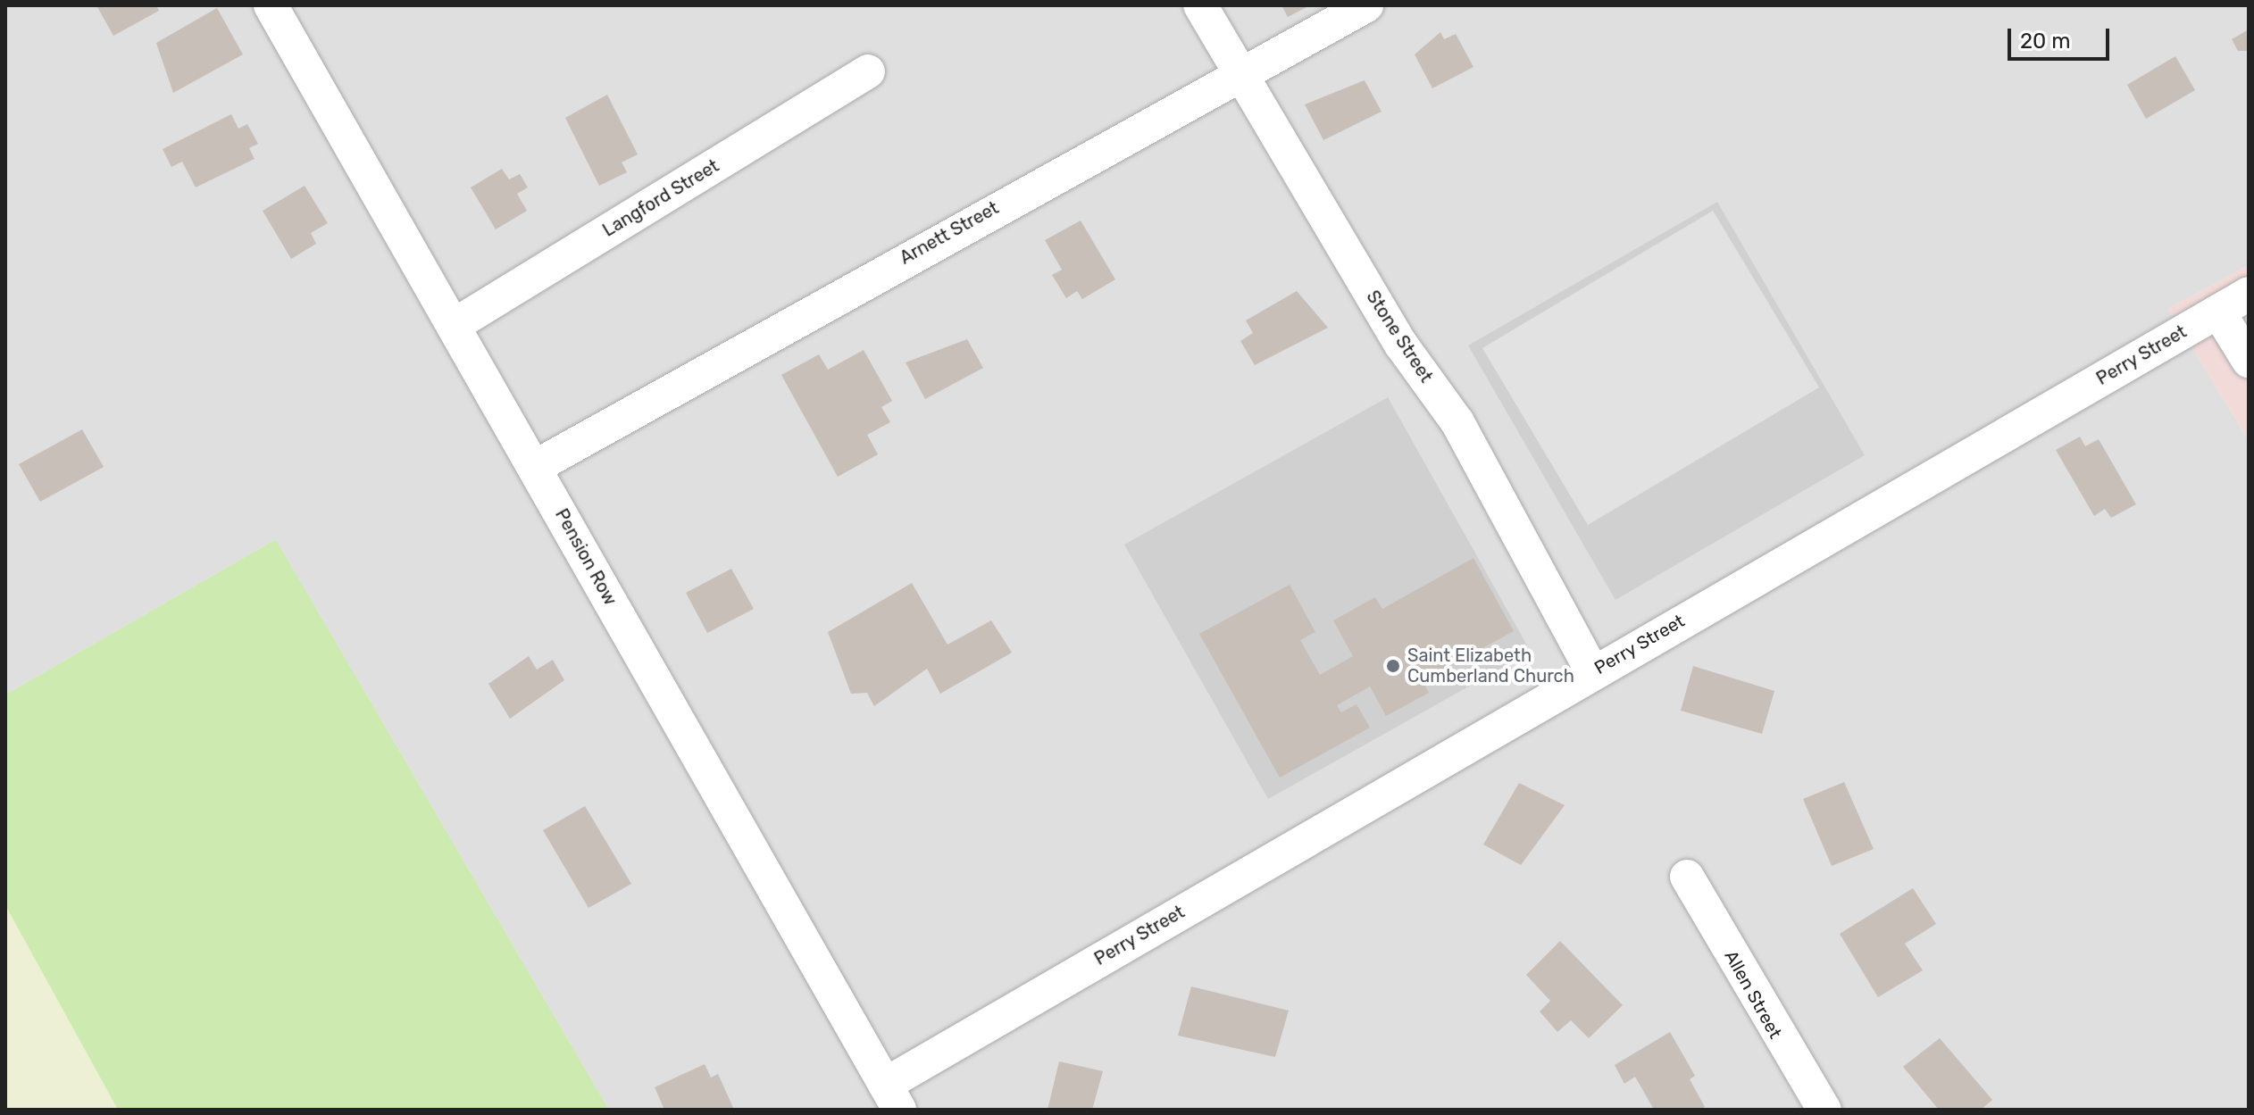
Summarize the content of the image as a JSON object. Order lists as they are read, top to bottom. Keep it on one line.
{"streets":{"street":["Langford Street","Arnett Street","Stone Street","Perry Street","Pension Row","Allen Street"]},"crossings":[["Langford Street","Pension Row"],["Arnett Street","Stone Street"],["Arnett Street","Pension Row"],["Stone Street","Perry Street"],["Perry Street","Pension Row"]],"places":["Saint Elizabeth Cumberland Church"],"scale_bar":"20 m"}
